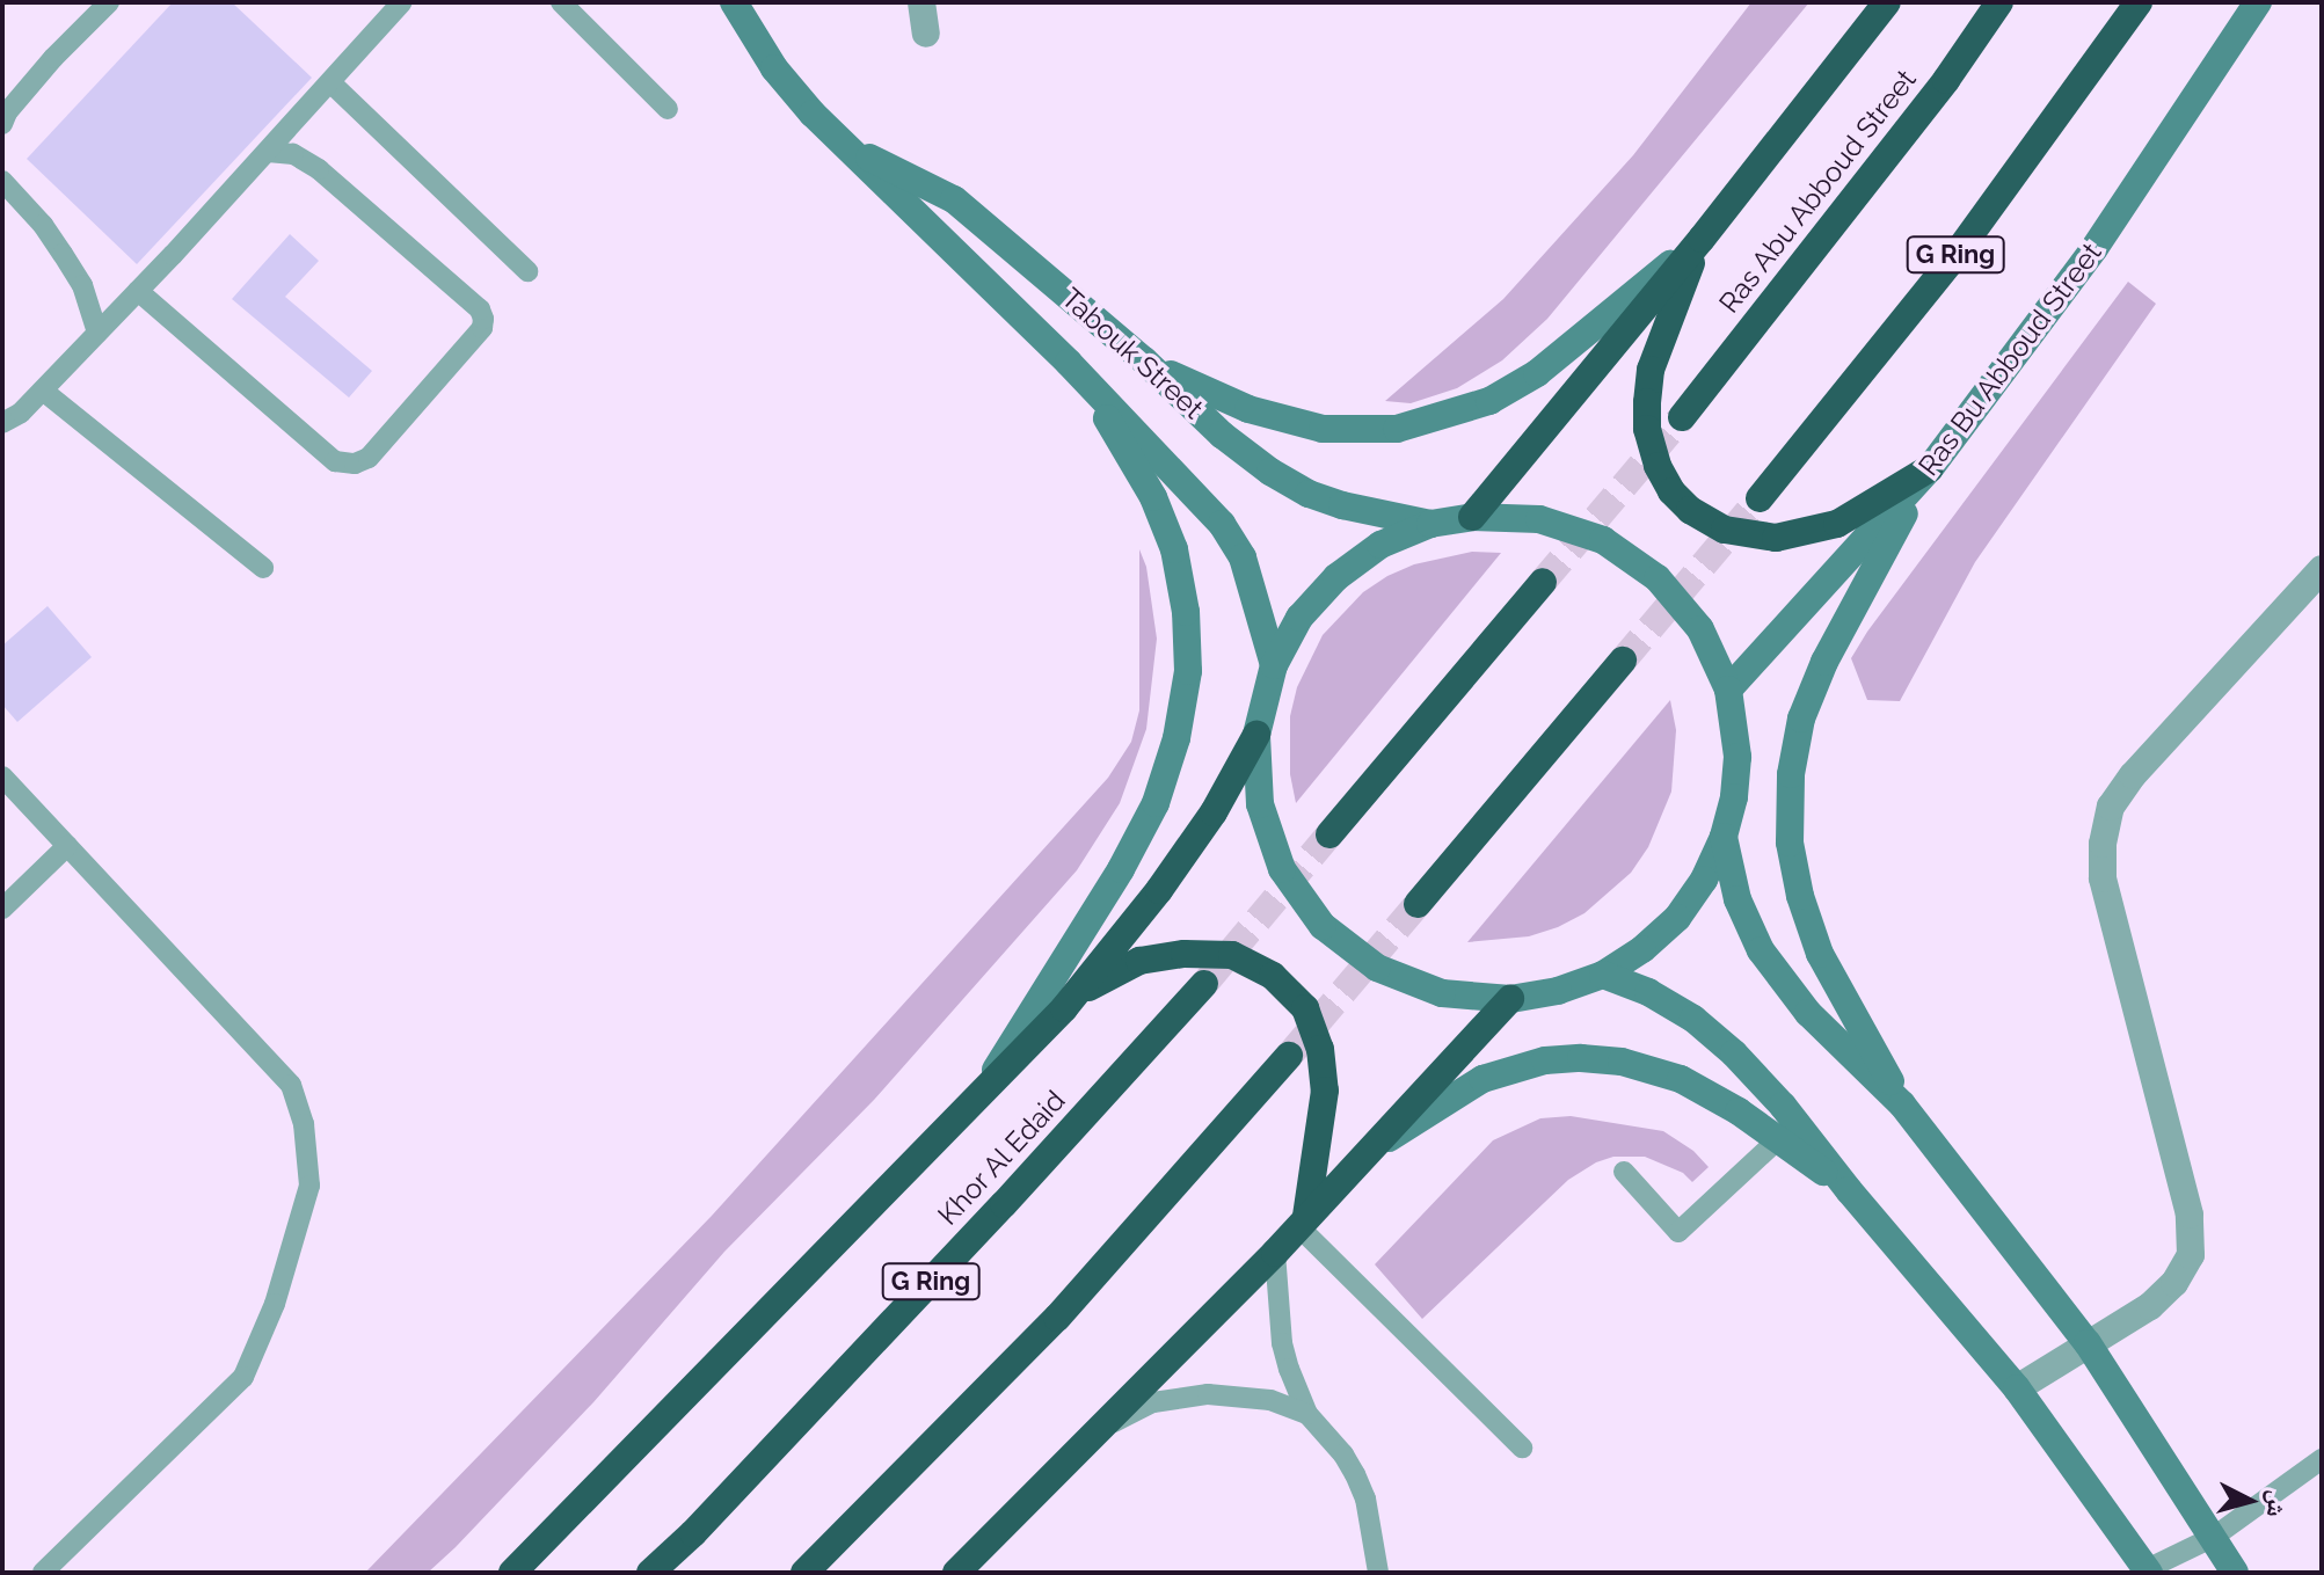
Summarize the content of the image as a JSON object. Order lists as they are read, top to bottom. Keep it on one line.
{"streets":{"highway":["Ras Abu Abboud Street","G Ring","Khor Al Edaid"],"street":["Tabouk Street","Ras Bu Abboud Street"]},"north":"right"}
